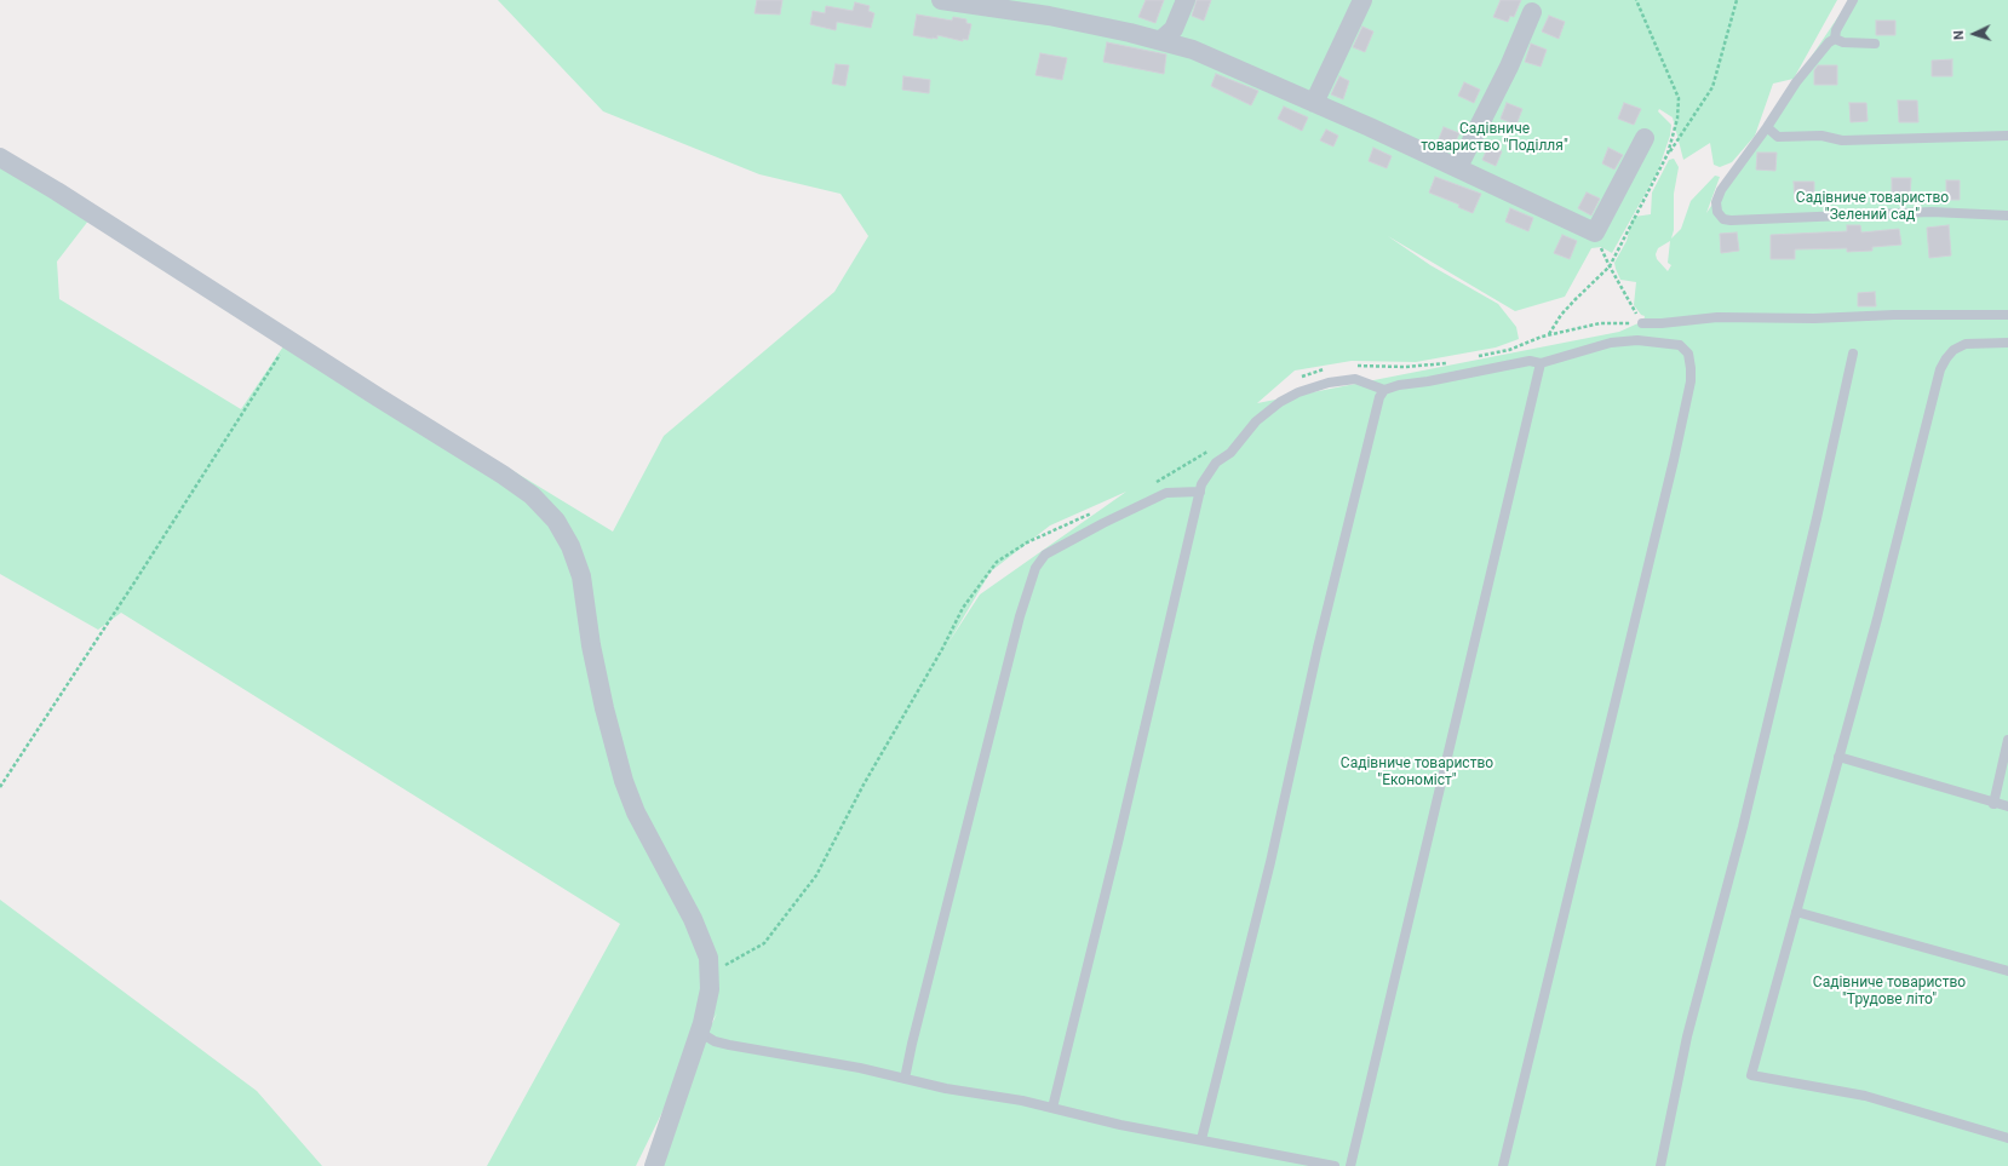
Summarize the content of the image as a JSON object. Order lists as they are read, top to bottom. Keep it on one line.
{"parks":["Садівниче товариство \"Поділля\"","Садівниче товариство \"Зелений сад\"","Садівниче товариство \"Економіст\"","Садівниче товариство \"Трудове літо\""],"north":"left"}
